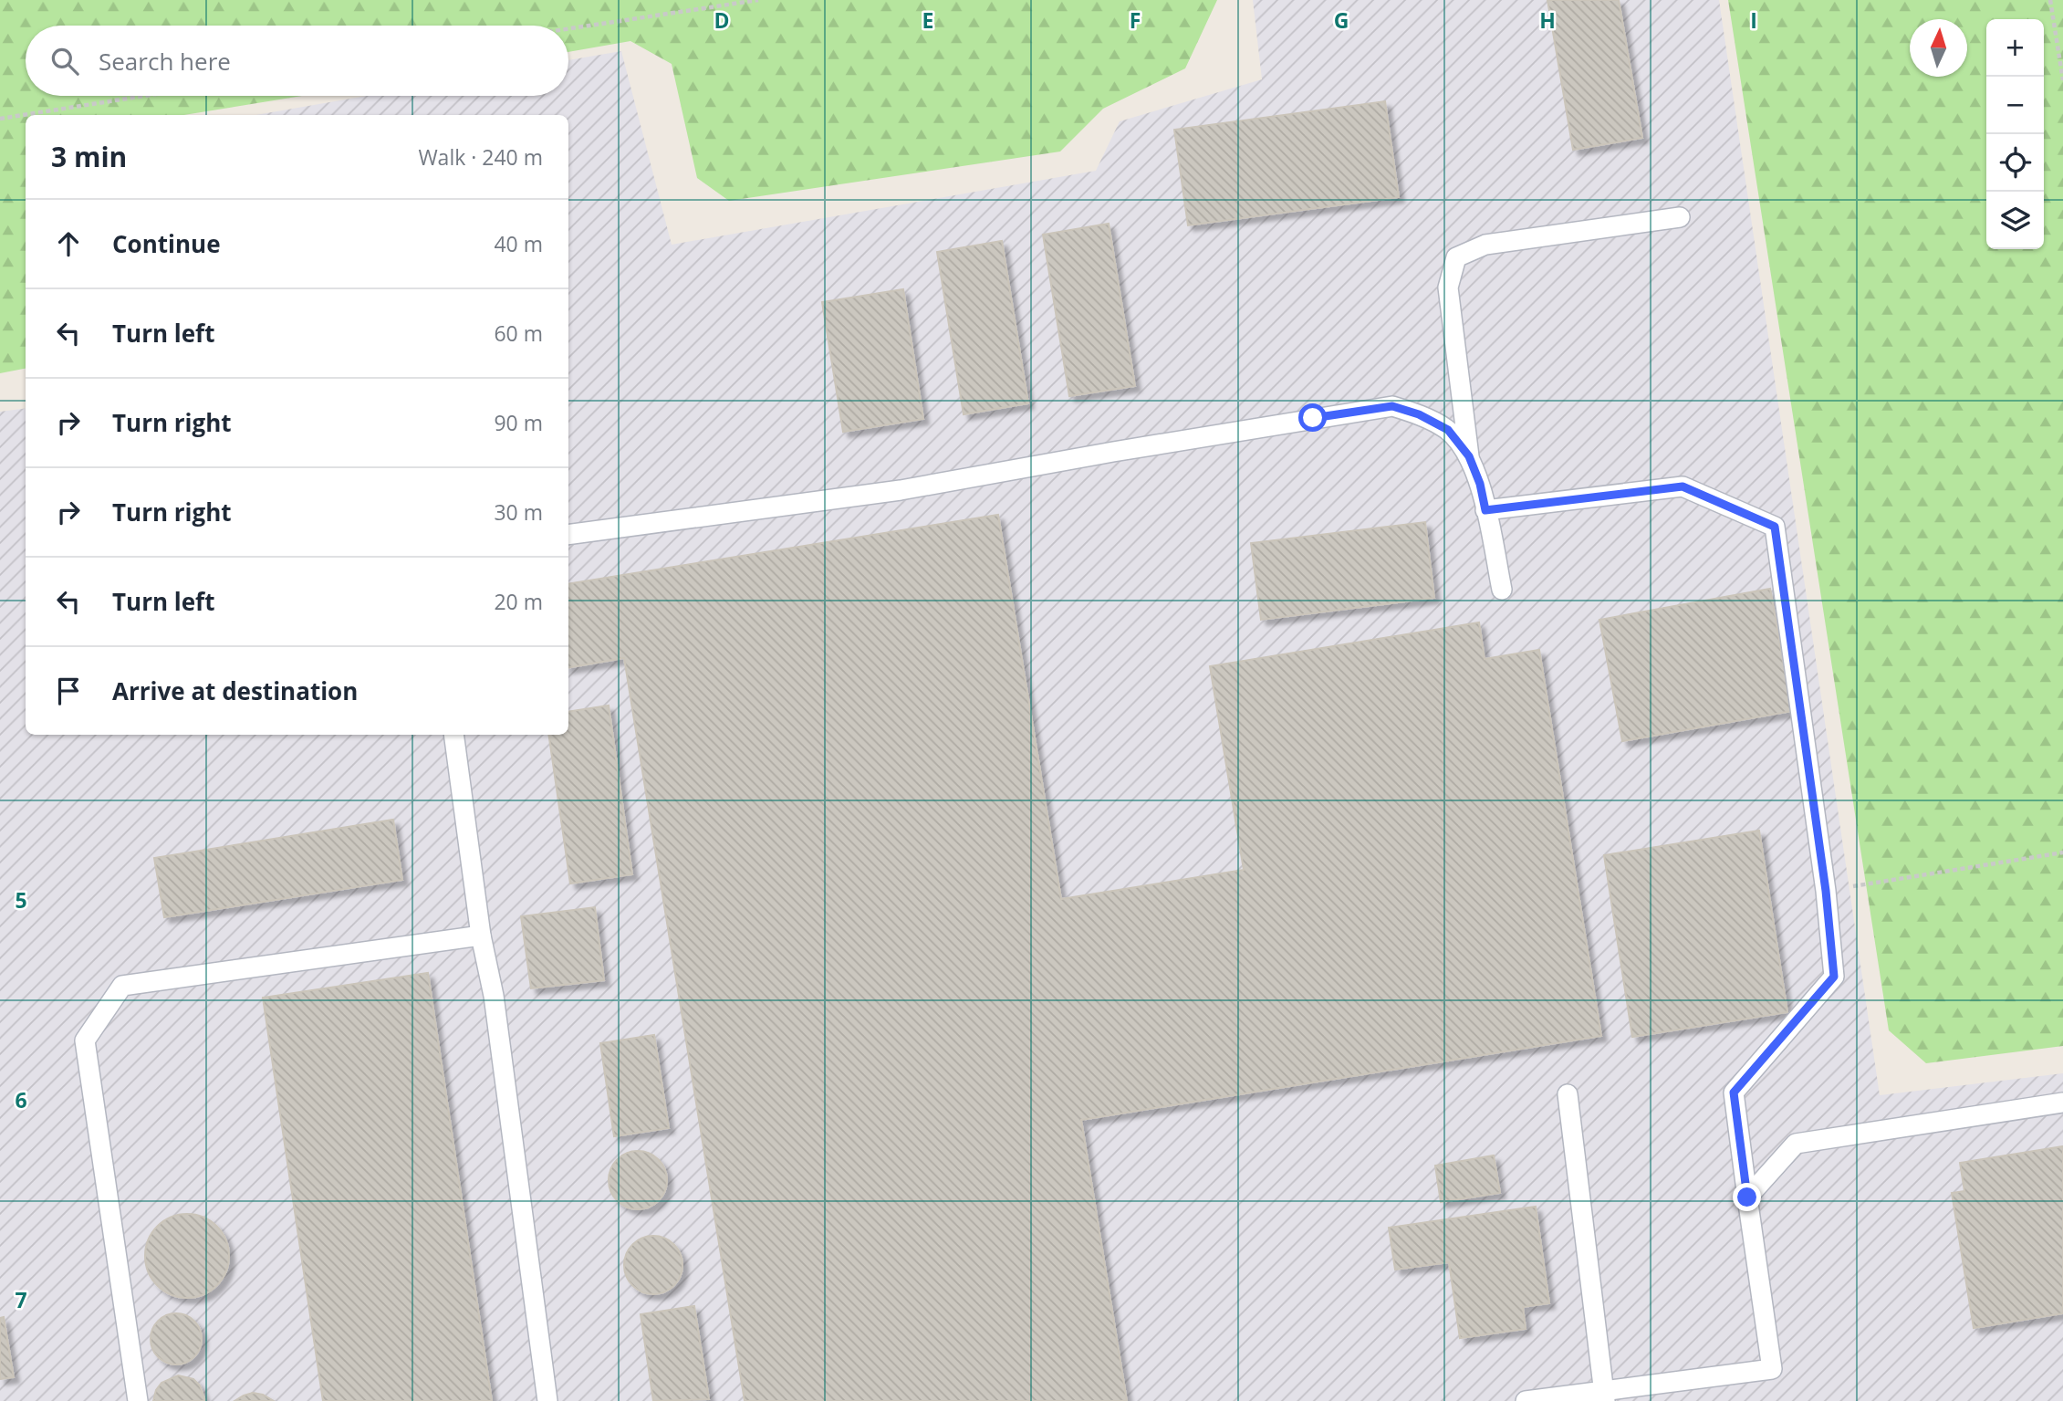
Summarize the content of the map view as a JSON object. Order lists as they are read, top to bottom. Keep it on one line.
{"north":"top","page":{"map_buttons":["+","−"],"search":"Search here","heading":["3 min","Walk · 240 m"],"list":[["Continue","40 m"],["Turn left","60 m"],["Turn right","90 m"],["Turn right","30 m"],["Turn left","20 m"],"Arrive at destination"]},"grid":{"columns":["D","E","F","G","H","I"],"rows":["5","6","7"]}}
